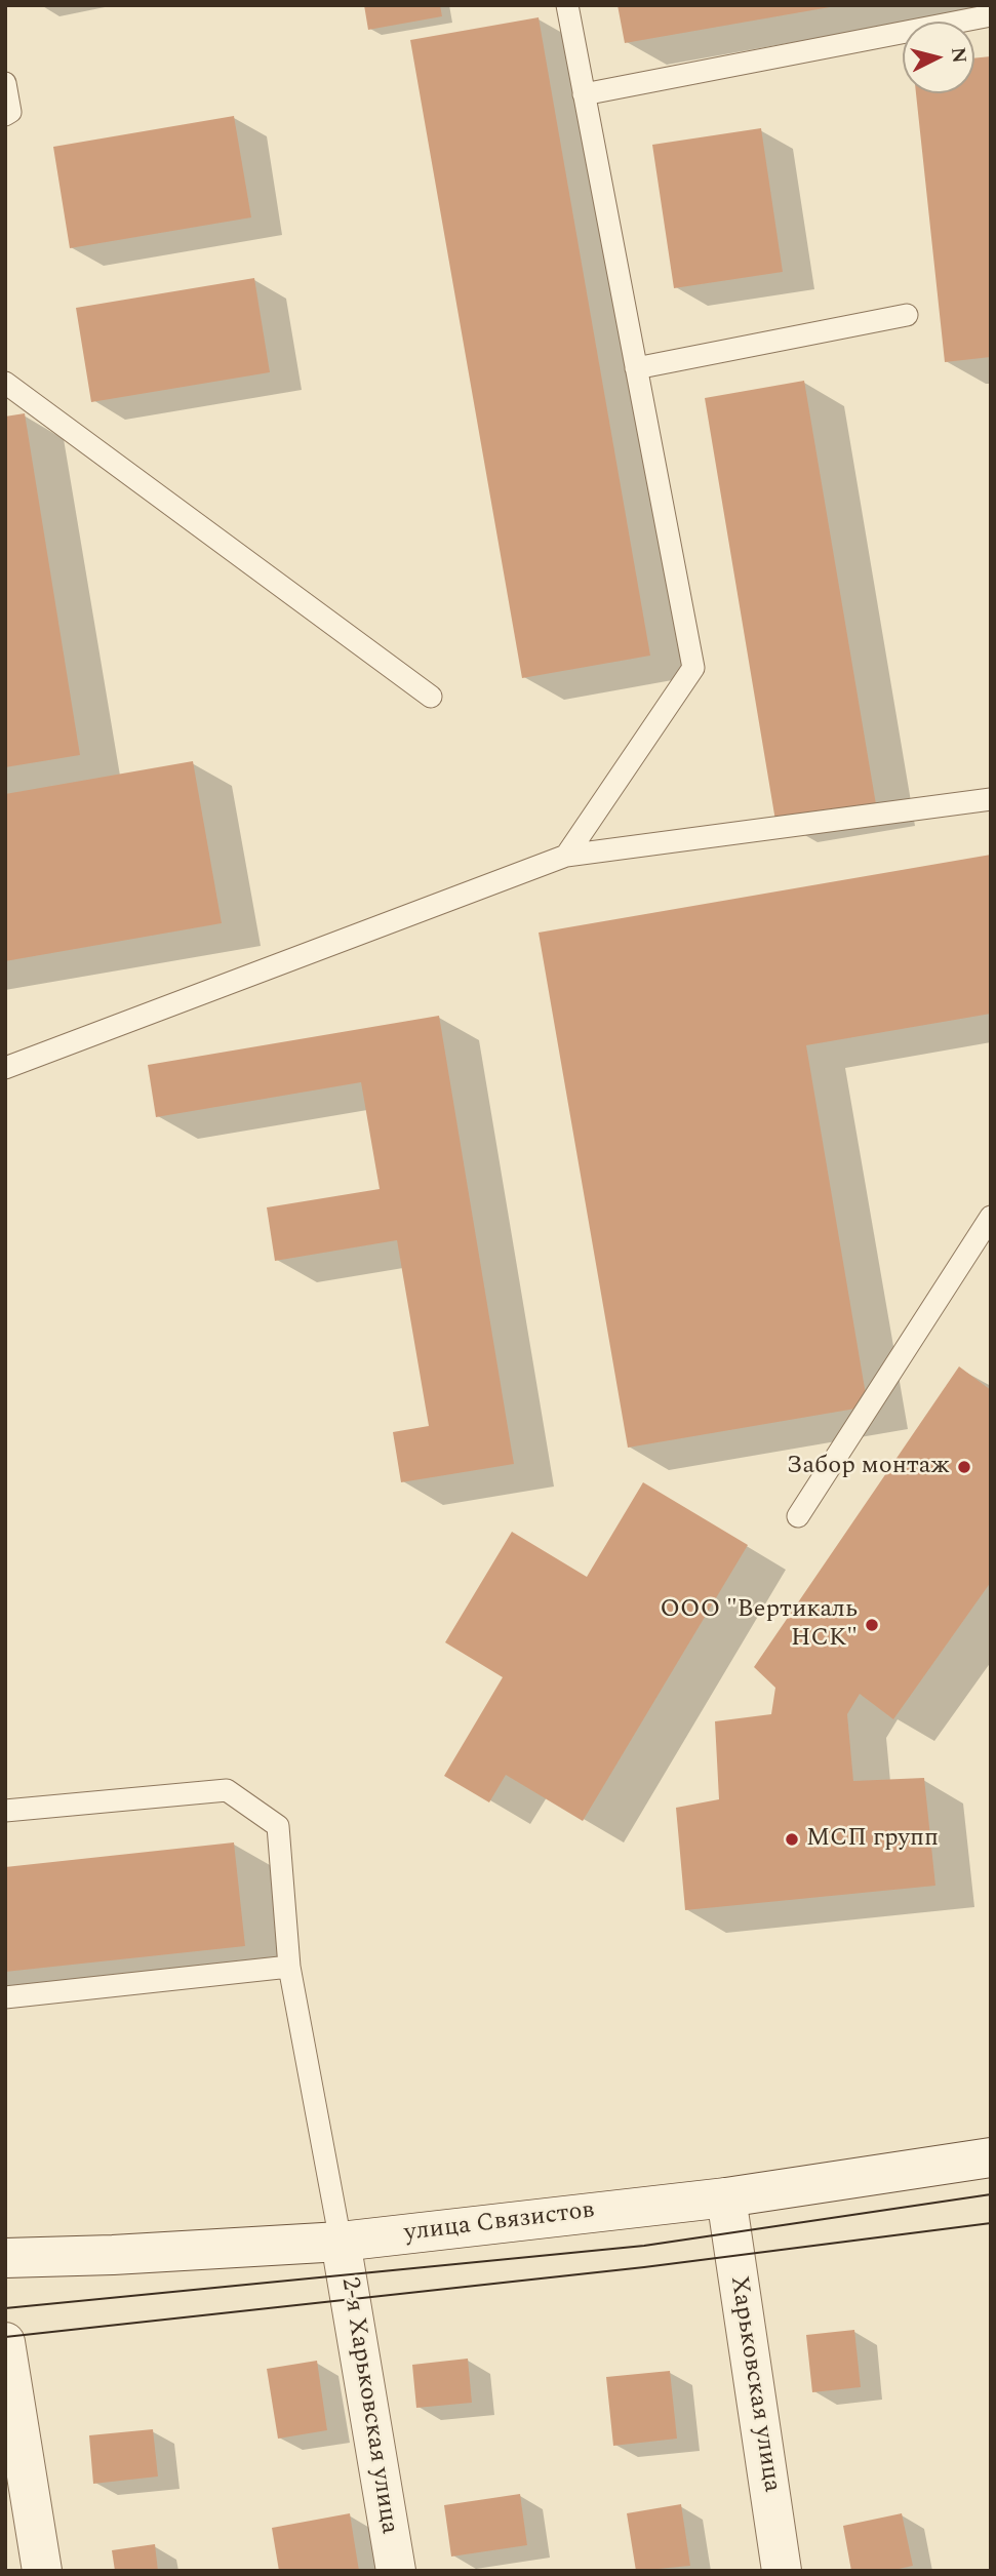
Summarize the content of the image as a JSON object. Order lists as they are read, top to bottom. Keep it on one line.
{"streets":{"street":["улица Связистов","Харьковская улица","2-я Харьковская улица"]},"crossings":[["улица Связистов","Харьковская улица"],["улица Связистов","2-я Харьковская улица"]],"places":["Забор монтаж","ООО \"Вертикаль НСК\"","МСП групп"],"north":"right"}
